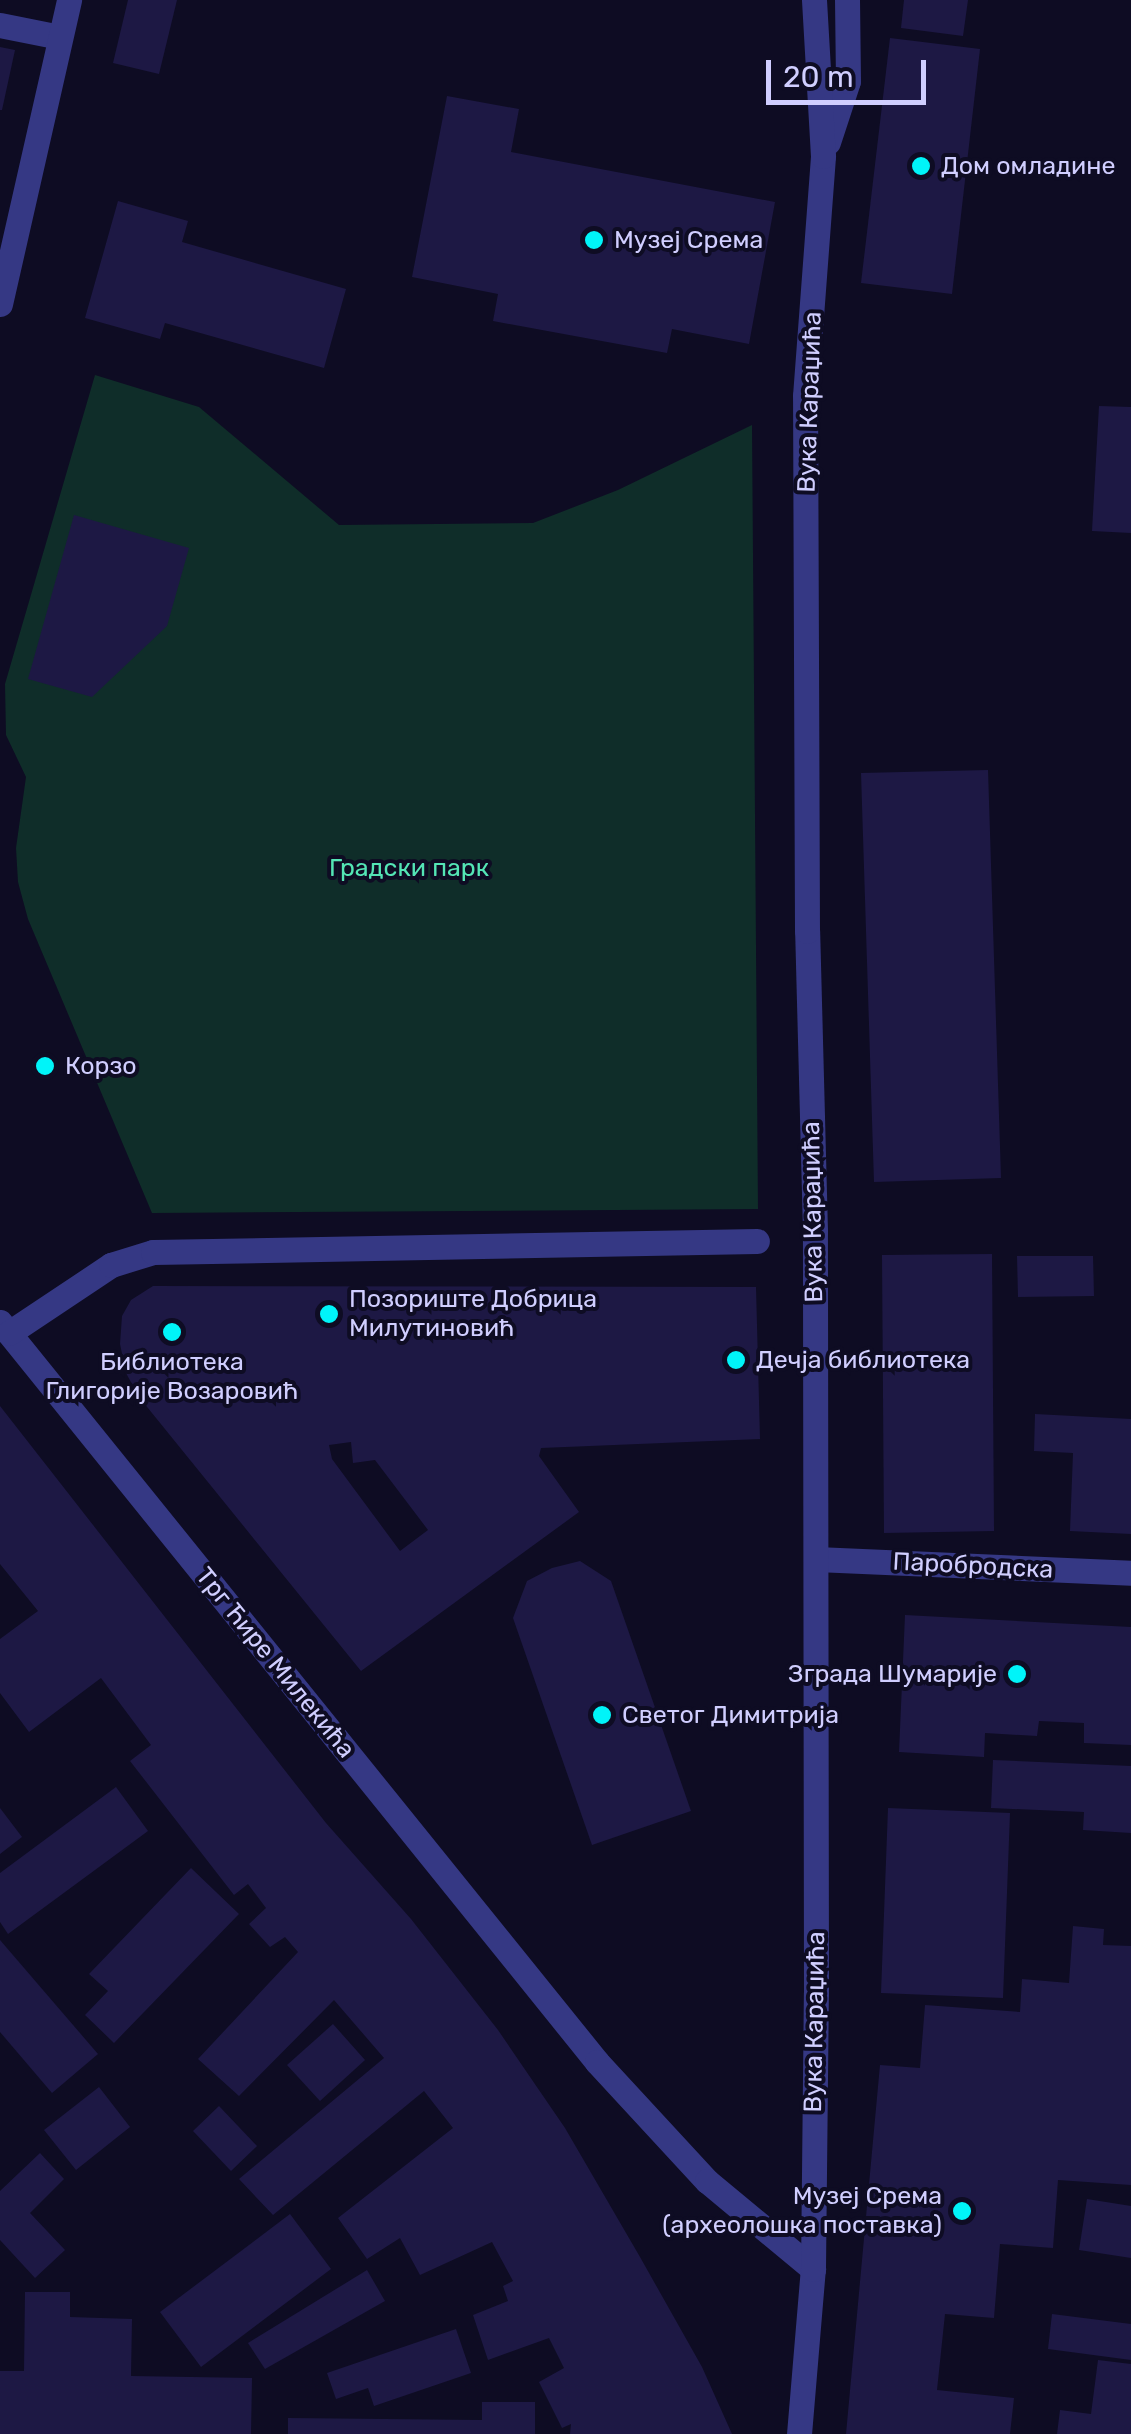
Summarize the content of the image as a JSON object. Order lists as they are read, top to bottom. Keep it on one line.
{"streets":{"street":["Вука Караџића","Паробродска","Трг Ћире Милекића"]},"crossings":[["Вука Караџића","Паробродска"],["Вука Караџића","Трг Ћире Милекића"]],"parks":["Градски парк"],"places":["Дом омладине","Музеј Срема","Корзо","Позориште Добрица Милутиновић","Библиотека Глигорије Возаровић","Дечја библиотека","Зграда Шумарије","Светог Димитрија","Музеј Срема (археолошка поставка)"],"scale_bar":"20 m"}
